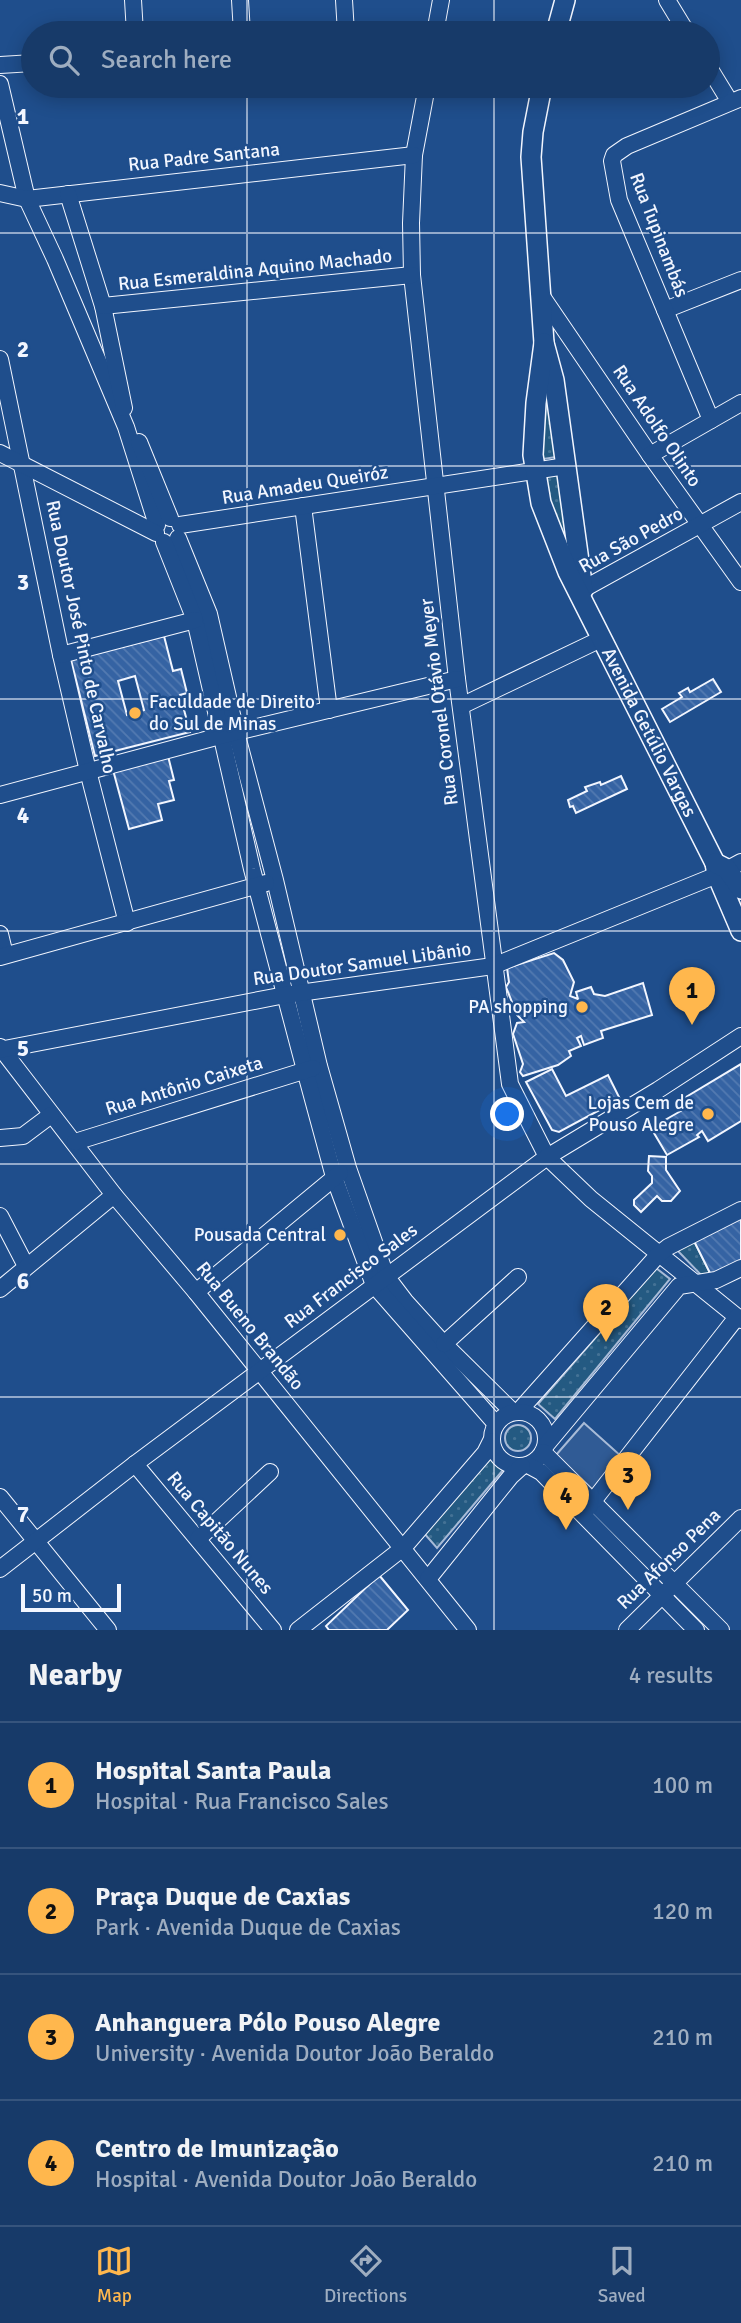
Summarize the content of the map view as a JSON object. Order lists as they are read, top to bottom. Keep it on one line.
{"streets":{"main road":["Avenida Getúlio Vargas"],"street":["Rua Padre Santana","Rua Tupinambás","Rua Esmeraldina Aquino Machado","Rua Adolfo Olinto","Rua Amadeu Queiróz","Rua São Pedro","Rua Doutor José Pinto de Carvalho","Rua Coronel Otávio Meyer","Rua Doutor Samuel Libânio","Rua Antônio Caixeta","Rua Francisco Sales","Rua Bueno Brandão","Rua Capitão Nunes","Rua Afonso Pena"]},"crossings":[["Rua Padre Santana","Rua Coronel Otávio Meyer"],["Rua Esmeraldina Aquino Machado","Rua Coronel Otávio Meyer"],["Rua Adolfo Olinto","Rua São Pedro"],["Rua Amadeu Queiróz","Rua Coronel Otávio Meyer"],["Rua Amadeu Queiróz","Avenida Getúlio Vargas"],["Rua São Pedro","Avenida Getúlio Vargas"],["Rua Coronel Otávio Meyer","Rua Doutor Samuel Libânio"],["Rua Coronel Otávio Meyer","Rua Francisco Sales"],["Avenida Getúlio Vargas","Rua Doutor Samuel Libânio"],["Rua Doutor Samuel Libânio","Rua Bueno Brandão"],["Rua Antônio Caixeta","Rua Bueno Brandão"],["Rua Francisco Sales","Rua Bueno Brandão"],["Rua Francisco Sales","Rua Capitão Nunes"]],"places":["Faculdade de Direito do Sul de Minas","PA shopping","Lojas Cem de Pouso Alegre","Pousada Central"],"scale_bar":"50 m","page":{"search":"Search here","pins":["1","2","3","4"],"scale":"50 m","heading":["Nearby","4 results"],"list":[{"mark":"1","name":"Hospital Santa Paula","note":"Hospital · Rua Francisco Sales","value":"100 m"},{"mark":"2","name":"Praça Duque de Caxias","note":"Park · Avenida Duque de Caxias","value":"120 m"},{"mark":"3","name":"Anhanguera Pólo Pouso Alegre","note":"University · Avenida Doutor João Beraldo","value":"210 m"},{"mark":"4","name":"Centro de Imunização","note":"Hospital · Avenida Doutor João Beraldo","value":"210 m"}],"nav":["Map","Directions","Saved"]},"grid":{"rows":["1","2","3","4","5","6","7"]}}
